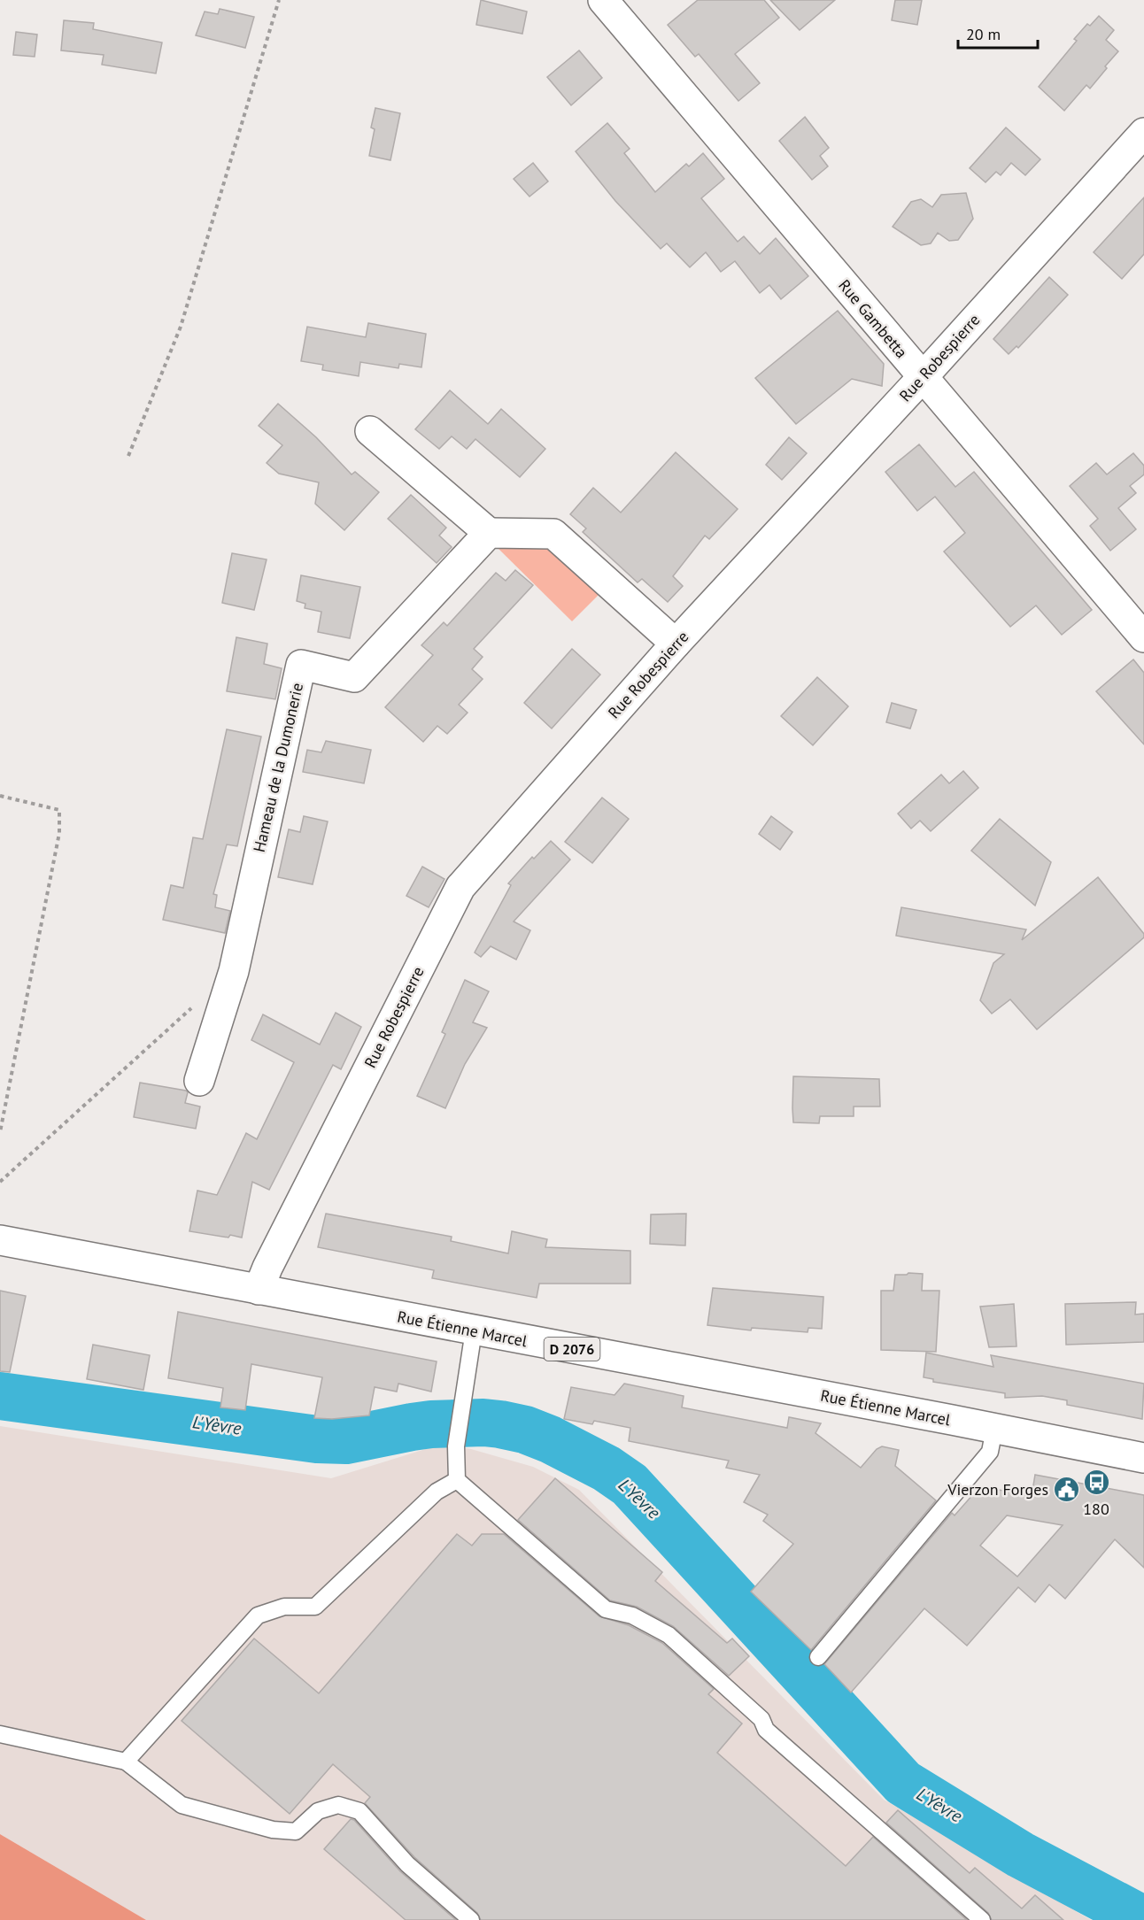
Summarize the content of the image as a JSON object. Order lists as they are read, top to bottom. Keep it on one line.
{"streets":{"street":["Rue Gambetta","Rue Robespierre","Hameau de la Dumonerie","Rue Étienne Marcel","D 2076"]},"crossings":[["Rue Gambetta","Rue Robespierre"],["Rue Robespierre","Rue Étienne Marcel"]],"water":["L'Yèvre"],"places":{"bus stop":["180"],"public building":["Vierzon Forges"]},"scale_bar":"20 m"}
